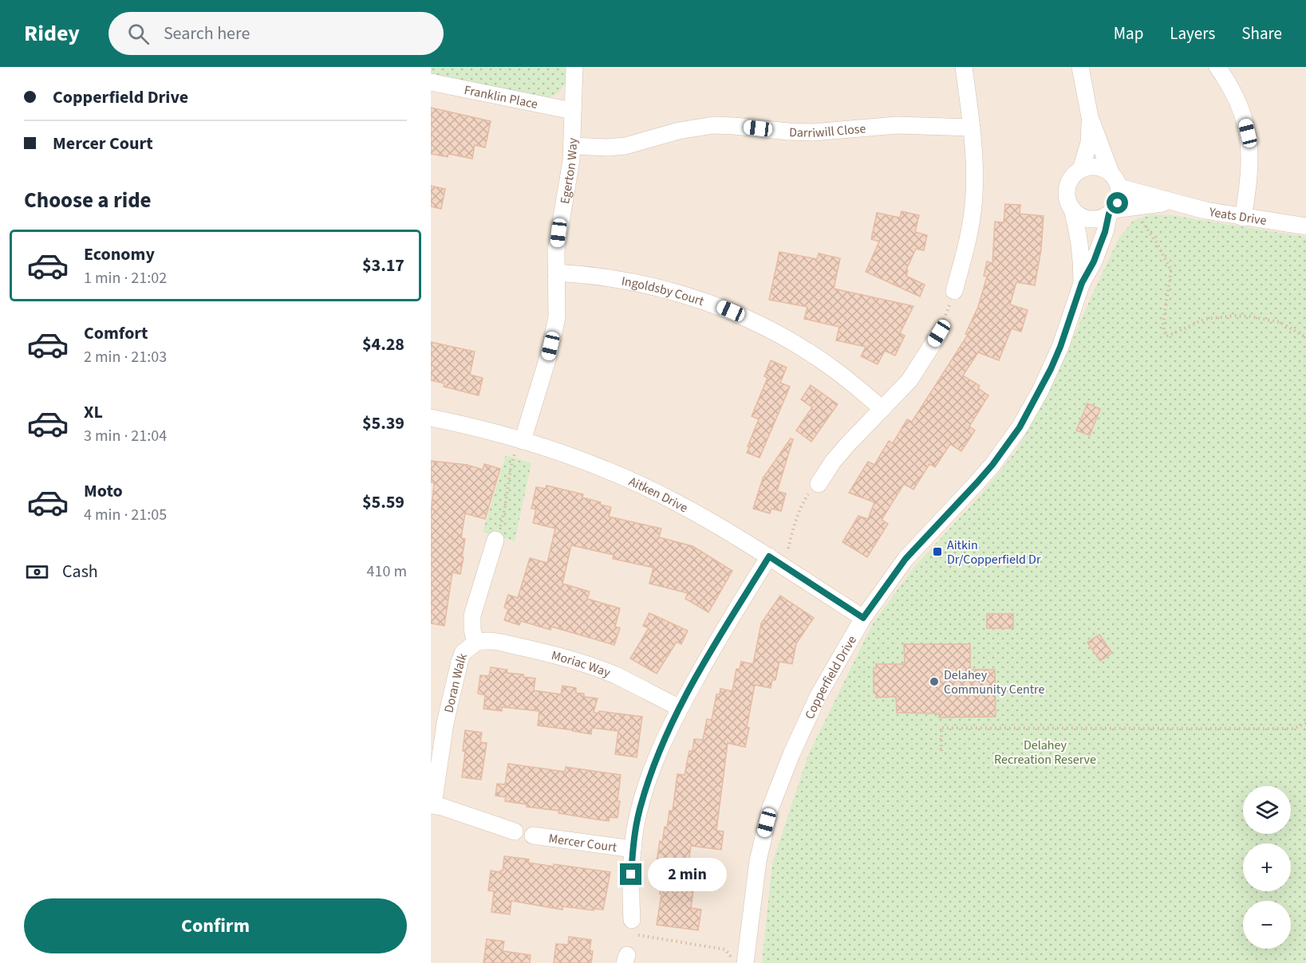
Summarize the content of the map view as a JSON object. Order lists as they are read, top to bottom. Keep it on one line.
{"streets":{"street":["Franklin Place","Darriwill Close","Egerton Way","Yeats Drive","Ingoldsby Court","Aitken Drive","Moriac Way","Copperfield Drive","Doran Walk","Mercer Court"]},"crossings":[["Franklin Place","Egerton Way"],["Darriwill Close","Egerton Way"],["Egerton Way","Ingoldsby Court"],["Egerton Way","Aitken Drive"],["Yeats Drive","Copperfield Drive"],["Aitken Drive","Copperfield Drive"],["Aitken Drive","Mercer Court"],["Moriac Way","Doran Walk"],["Moriac Way","Mercer Court"]],"parks":["Delahey Recreation Reserve"],"places":{"transit":["Aitkin Dr/Copperfield Dr"],"other":["Delahey Community Centre"]},"page":{"header":"Ridey","search":"Search here","nav":["Map","Layers","Share"],"banner":["Copperfield Drive","Mercer Court"],"heading":"Choose a ride","list":[{"name":"Economy","note":"1 min · 21:02","value":"$3.17"},{"name":"Comfort","note":"2 min · 21:03","value":"$4.28"},{"name":"XL","note":"3 min · 21:04","value":"$5.39"},{"name":"Moto","note":"4 min · 21:05","value":"$5.59"}],"pay":["Cash","410 m"],"map_buttons":["+","−"],"bubble":"2 min","buttons":"Confirm"}}
